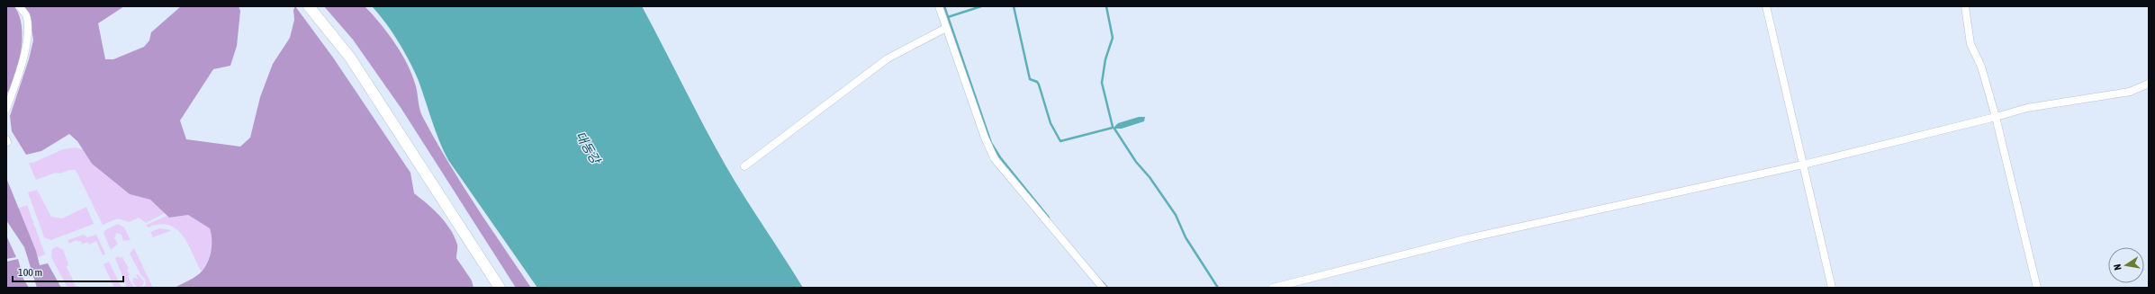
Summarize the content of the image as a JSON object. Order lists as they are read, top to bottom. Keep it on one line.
{"water":["대동강"],"scale_bar":"100 m","north":"left"}
